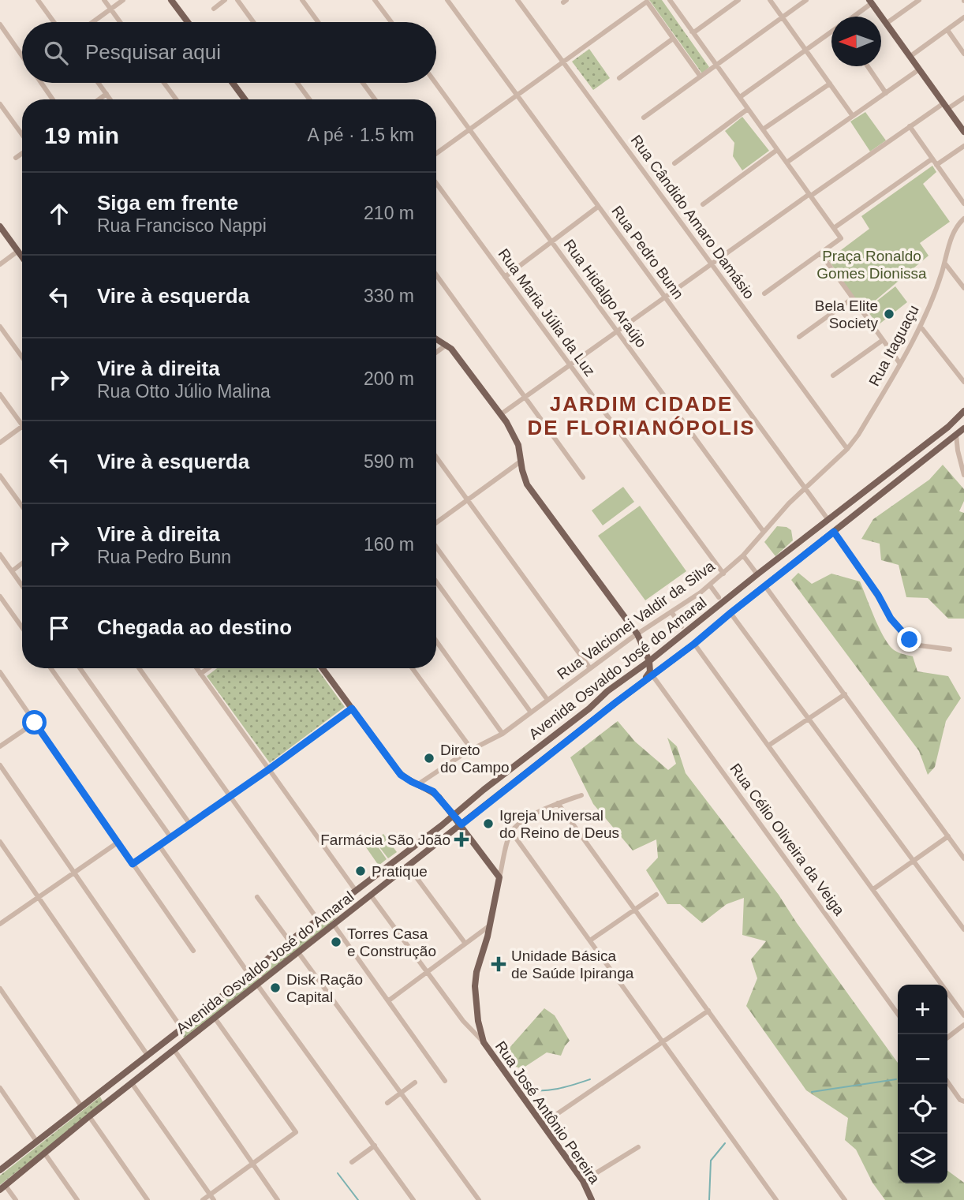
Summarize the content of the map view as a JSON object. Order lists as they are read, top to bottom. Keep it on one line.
{"streets":{"main road":["Avenida Osvaldo José do Amaral","Rua José Antônio Pereira"],"street":["Rua Cândido Amaro Damásio","Rua Pedro Bunn","Rua Hidalgo Araújo","Rua Maria Júlia da Luz","Rua Itaguaçu","Rua Valcionei Valdir da Silva","Rua Célio Oliveira da Veiga"]},"crossings":[["Rua Cândido Amaro Damásio","Rua Itaguaçu"],["Rua Cândido Amaro Damásio","Rua Valcionei Valdir da Silva"],["Rua Pedro Bunn","Rua Valcionei Valdir da Silva"],["Rua Pedro Bunn","Avenida Osvaldo José do Amaral"],["Rua Hidalgo Araújo","Rua Valcionei Valdir da Silva"],["Rua Maria Júlia da Luz","Rua Valcionei Valdir da Silva"],["Rua Itaguaçu","Rua Valcionei Valdir da Silva"],["Avenida Osvaldo José do Amaral","Rua Célio Oliveira da Veiga"]],"districts":["JARDIM CIDADE DE FLORIANÓPOLIS"],"parks":["Praça Ronaldo Gomes Dionissa"],"places":{"other":["Bela Elite Society","Direto do Campo","Igreja Universal do Reino de Deus","Pratique","Torres Casa e Construção","Disk Ração Capital"],"health":["Farmácia São João","Unidade Básica de Saúde Ipiranga"]},"north":"left","page":{"search":"Pesquisar aqui","heading":["19 min","A pé · 1.5 km"],"list":[["Siga em frente","Rua Francisco Nappi","210 m"],["Vire à esquerda","330 m"],["Vire à direita","Rua Otto Júlio Malina","200 m"],["Vire à esquerda","590 m"],["Vire à direita","Rua Pedro Bunn","160 m"],"Chegada ao destino"],"map_buttons":["+","−"]}}
